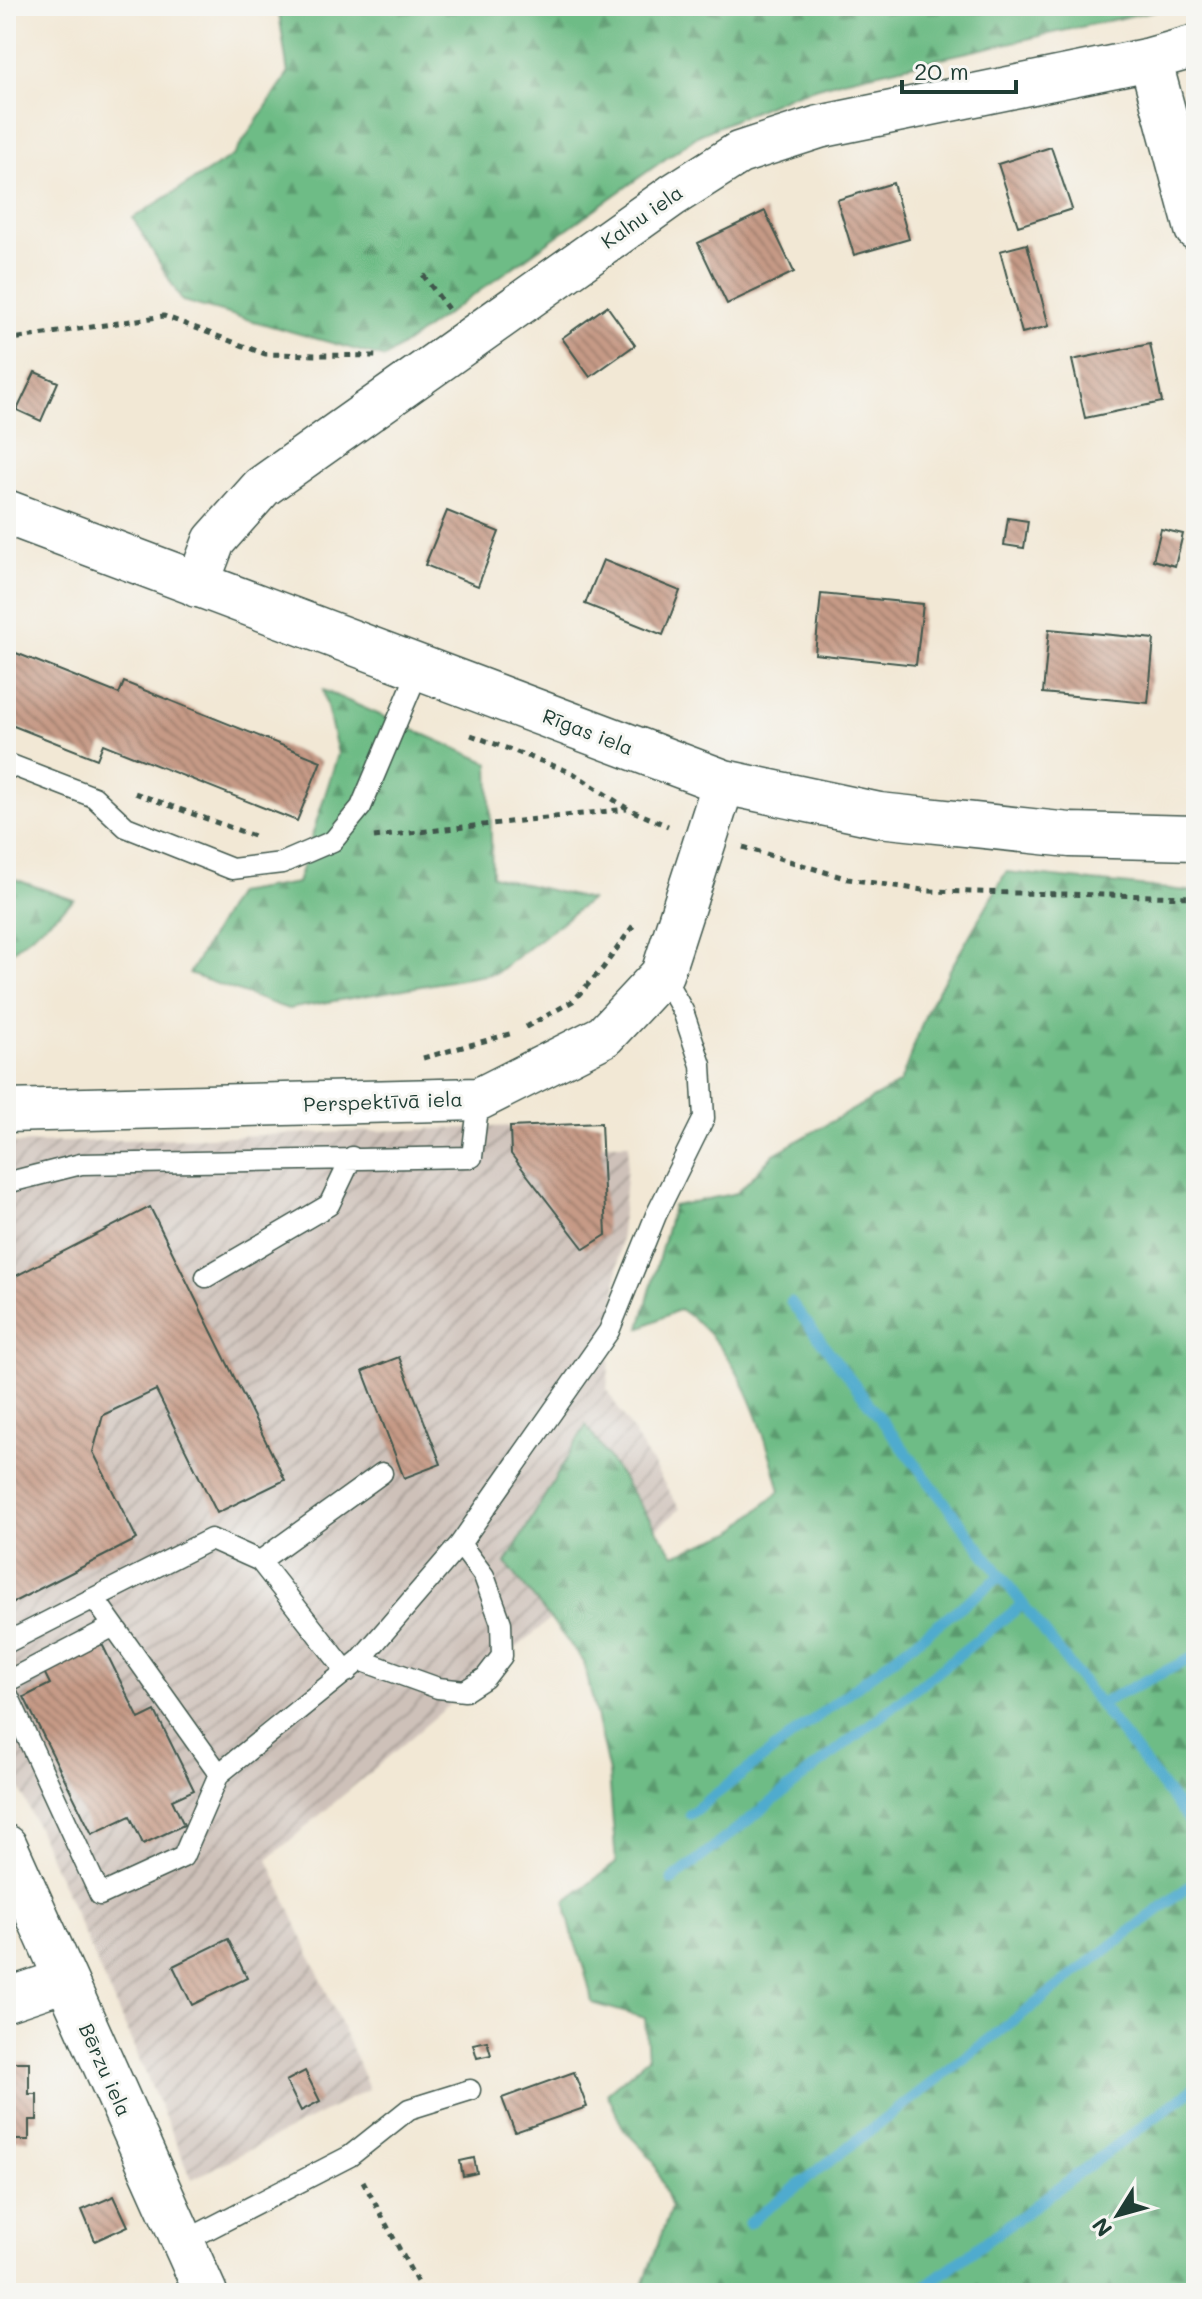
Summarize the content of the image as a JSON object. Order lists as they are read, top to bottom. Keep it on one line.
{"streets":{"main road":["Rīgas iela"],"street":["Kalnu iela","Perspektīvā iela","Bērzu iela"]},"crossings":[["Kalnu iela","Rīgas iela"],["Rīgas iela","Perspektīvā iela"]],"scale_bar":"20 m","north":"bottom left"}
